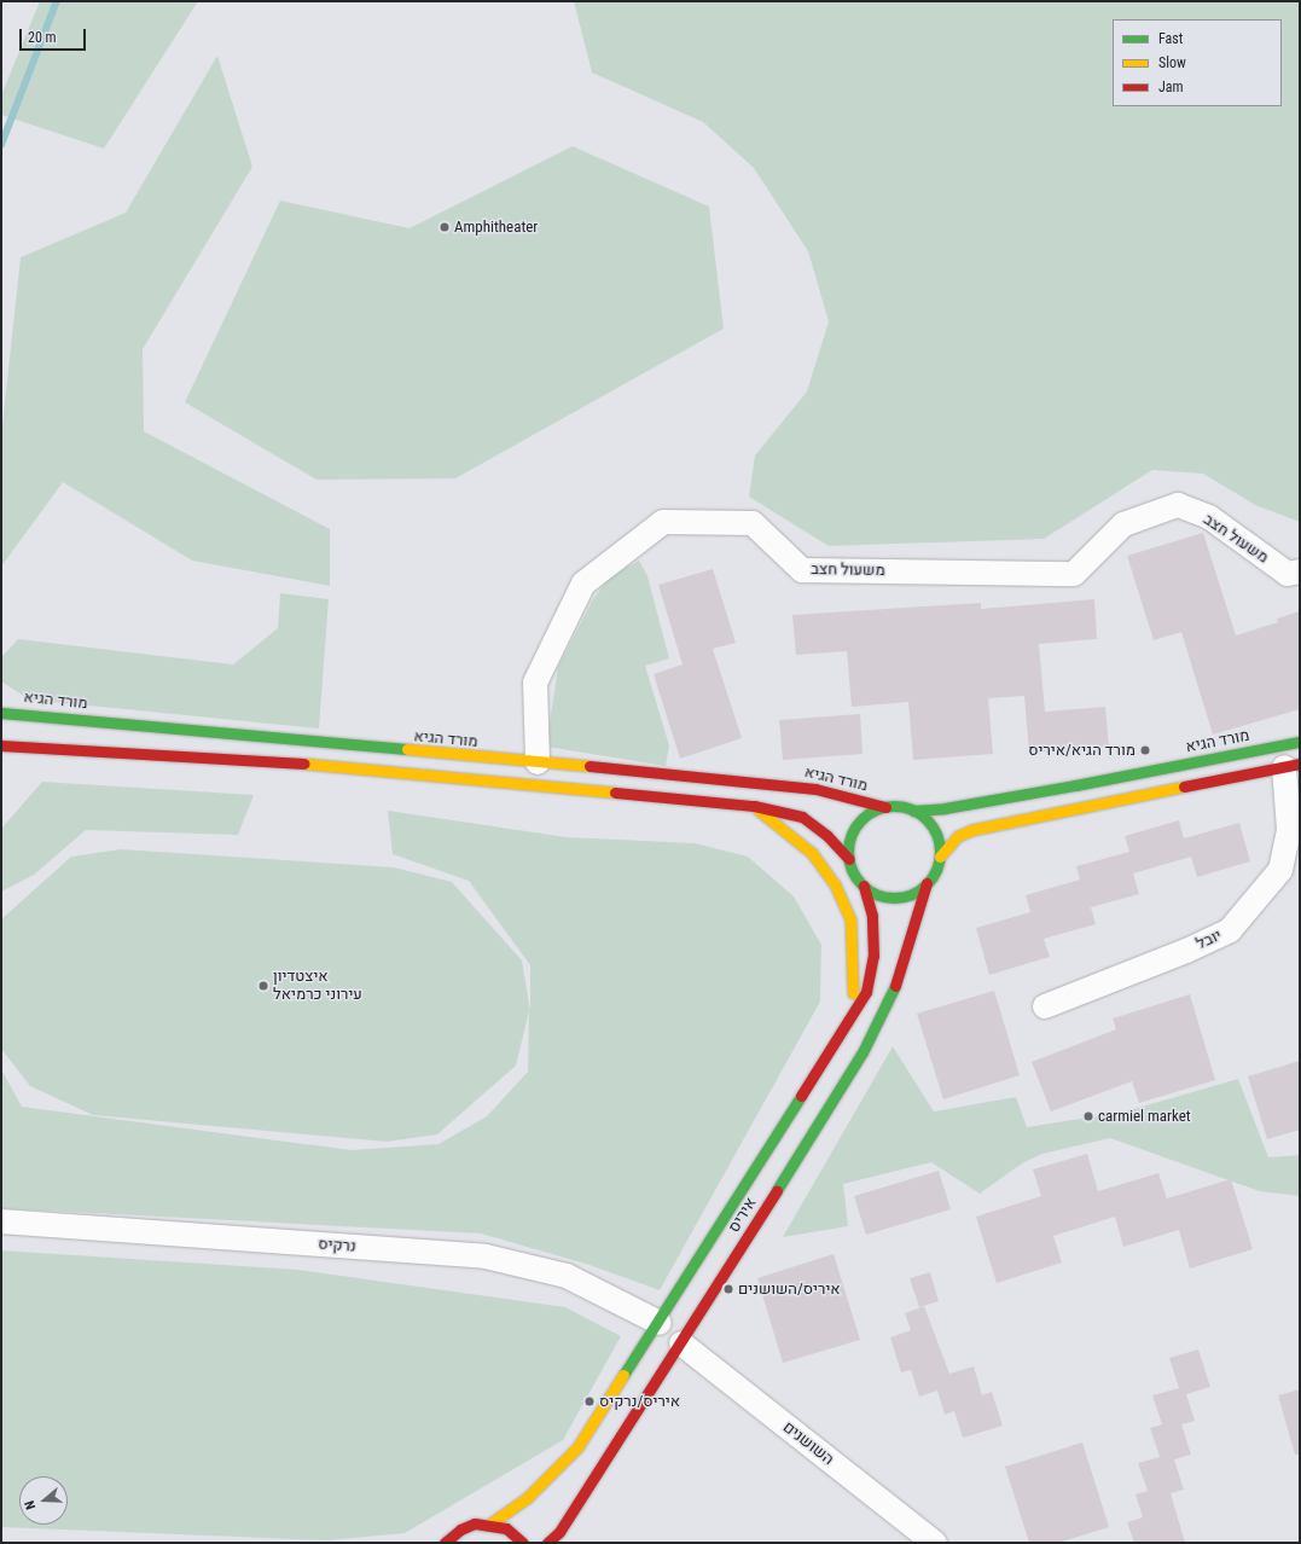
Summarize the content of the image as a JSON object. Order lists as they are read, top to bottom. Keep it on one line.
{"streets":{"street":["משעול חצב","מורד הגיא","יובל","איריס","נרקיס","השושנים"]},"crossings":[["משעול חצב","מורד הגיא"],["מורד הגיא","איריס"],["איריס","נרקיס"],["איריס","השושנים"]],"places":["Amphitheater","מורד הגיא/איריס","איצטדיון עירוני כרמיאל","carmiel market","איריס/השושנים","איריס/נרקיס"],"legend":["Fast","Slow","Jam"],"scale_bar":"20 m","north":"left"}
